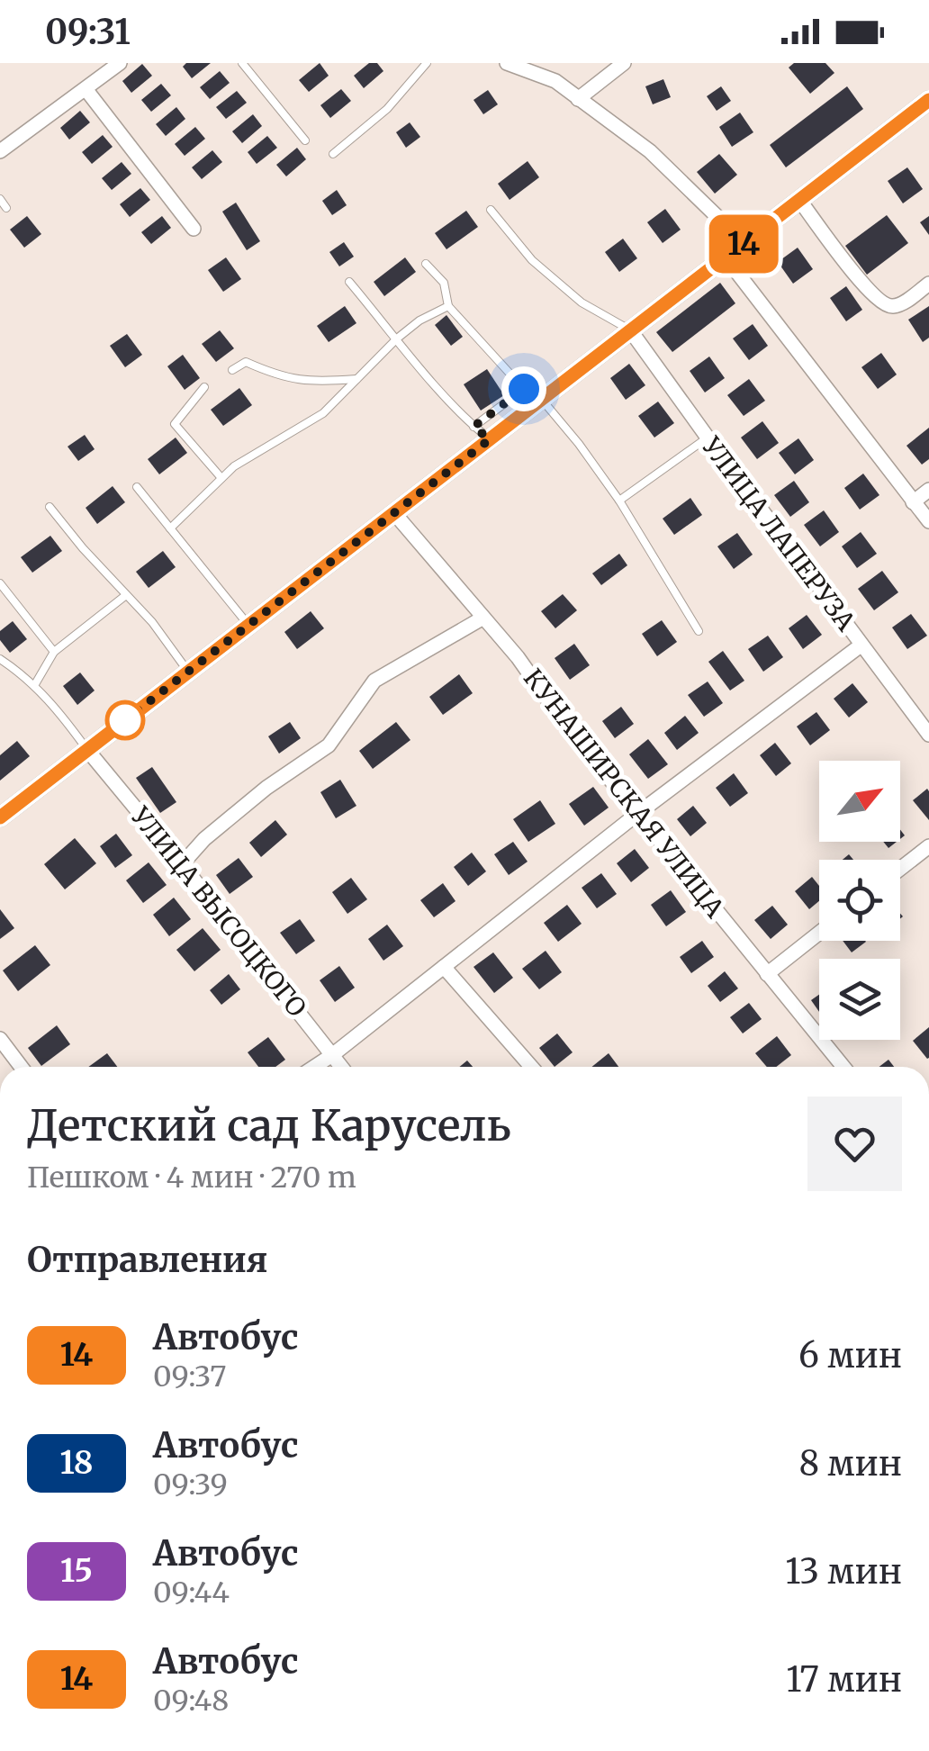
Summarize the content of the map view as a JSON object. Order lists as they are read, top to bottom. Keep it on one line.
{"streets":{"street":["УЛИЦА ЛАПЕРУЗА","КУНАШИРСКАЯ УЛИЦА","УЛИЦА ВЫСОЦКОГО"]},"lines":["bus line 14"],"north":"top right","page":{"status":"09:31","on_map":"14","heading":[["Детский сад Карусель","Пешком · 4 мин · 270 m"],"Отправления"],"list":[{"mark":"14","name":"Автобус","note":"09:37","value":"6 мин"},{"mark":"18","name":"Автобус","note":"09:39","value":"8 мин"},{"mark":"15","name":"Автобус","note":"09:44","value":"13 мин"},{"mark":"14","name":"Автобус","note":"09:48","value":"17 мин"}]}}
